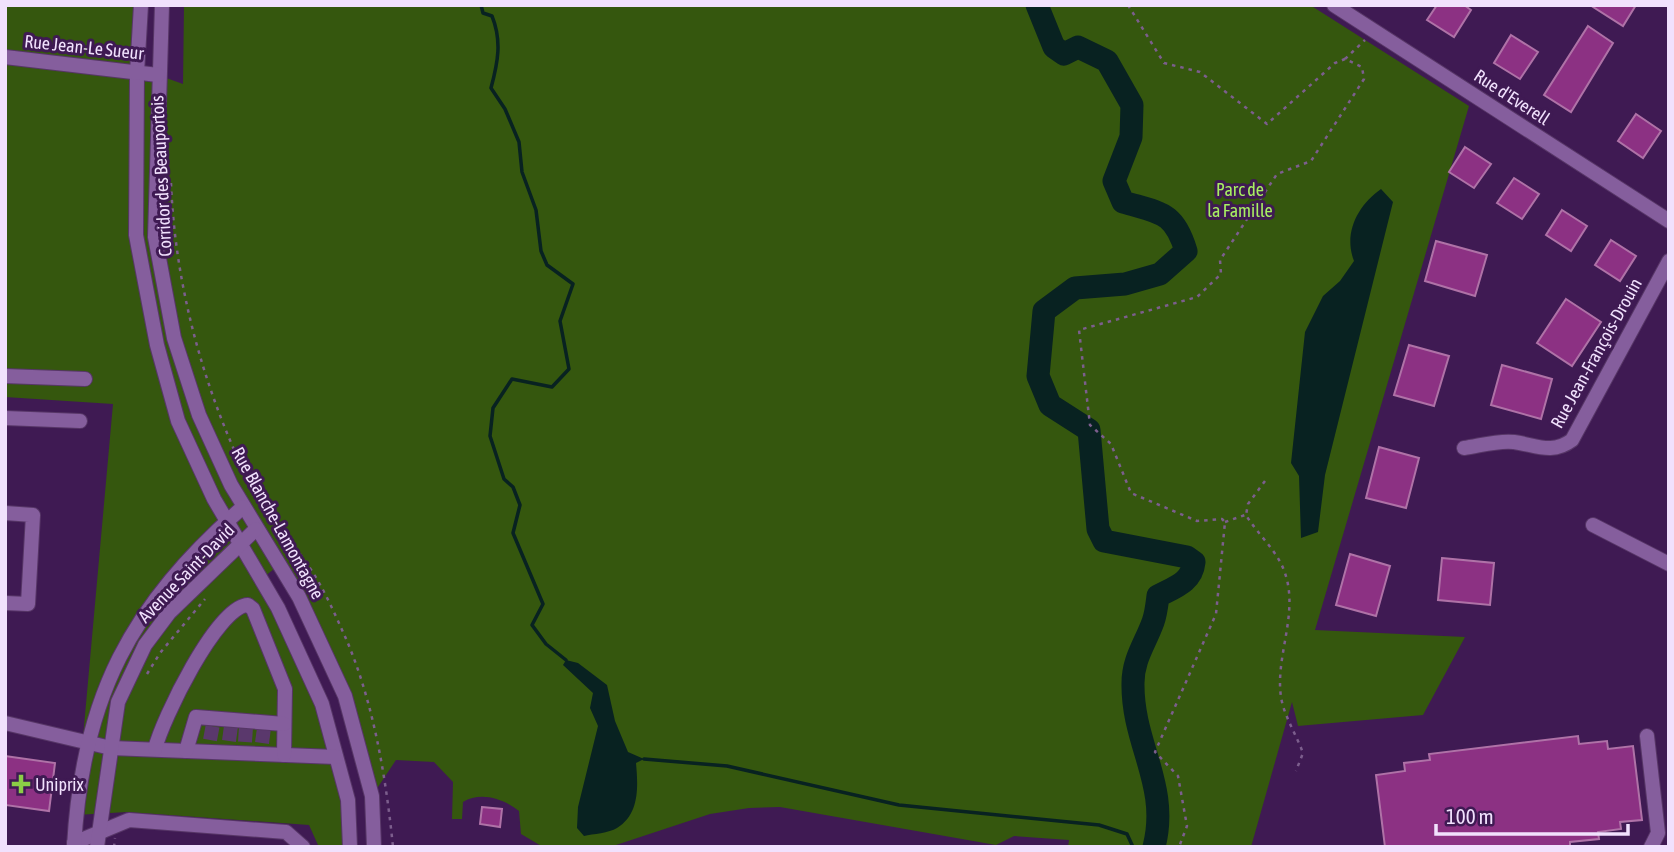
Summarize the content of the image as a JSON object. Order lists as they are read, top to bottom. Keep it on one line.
{"streets":{"street":["Rue Jean-Le Sueur","Rue d'Everell","Rue Jean-François-Drouin","Rue Blanche-Lamontagne","Avenue Saint-David"],"path":["Corridor des Beauportois"]},"crossings":[["Rue Jean-Le Sueur","Rue Blanche-Lamontagne"],["Corridor des Beauportois","Rue Blanche-Lamontagne"],["Corridor des Beauportois","Avenue Saint-David"],["Rue Blanche-Lamontagne","Avenue Saint-David"]],"parks":["Parc de la Famille"],"places":{"health":["Uniprix"]},"scale_bar":"100 m"}
